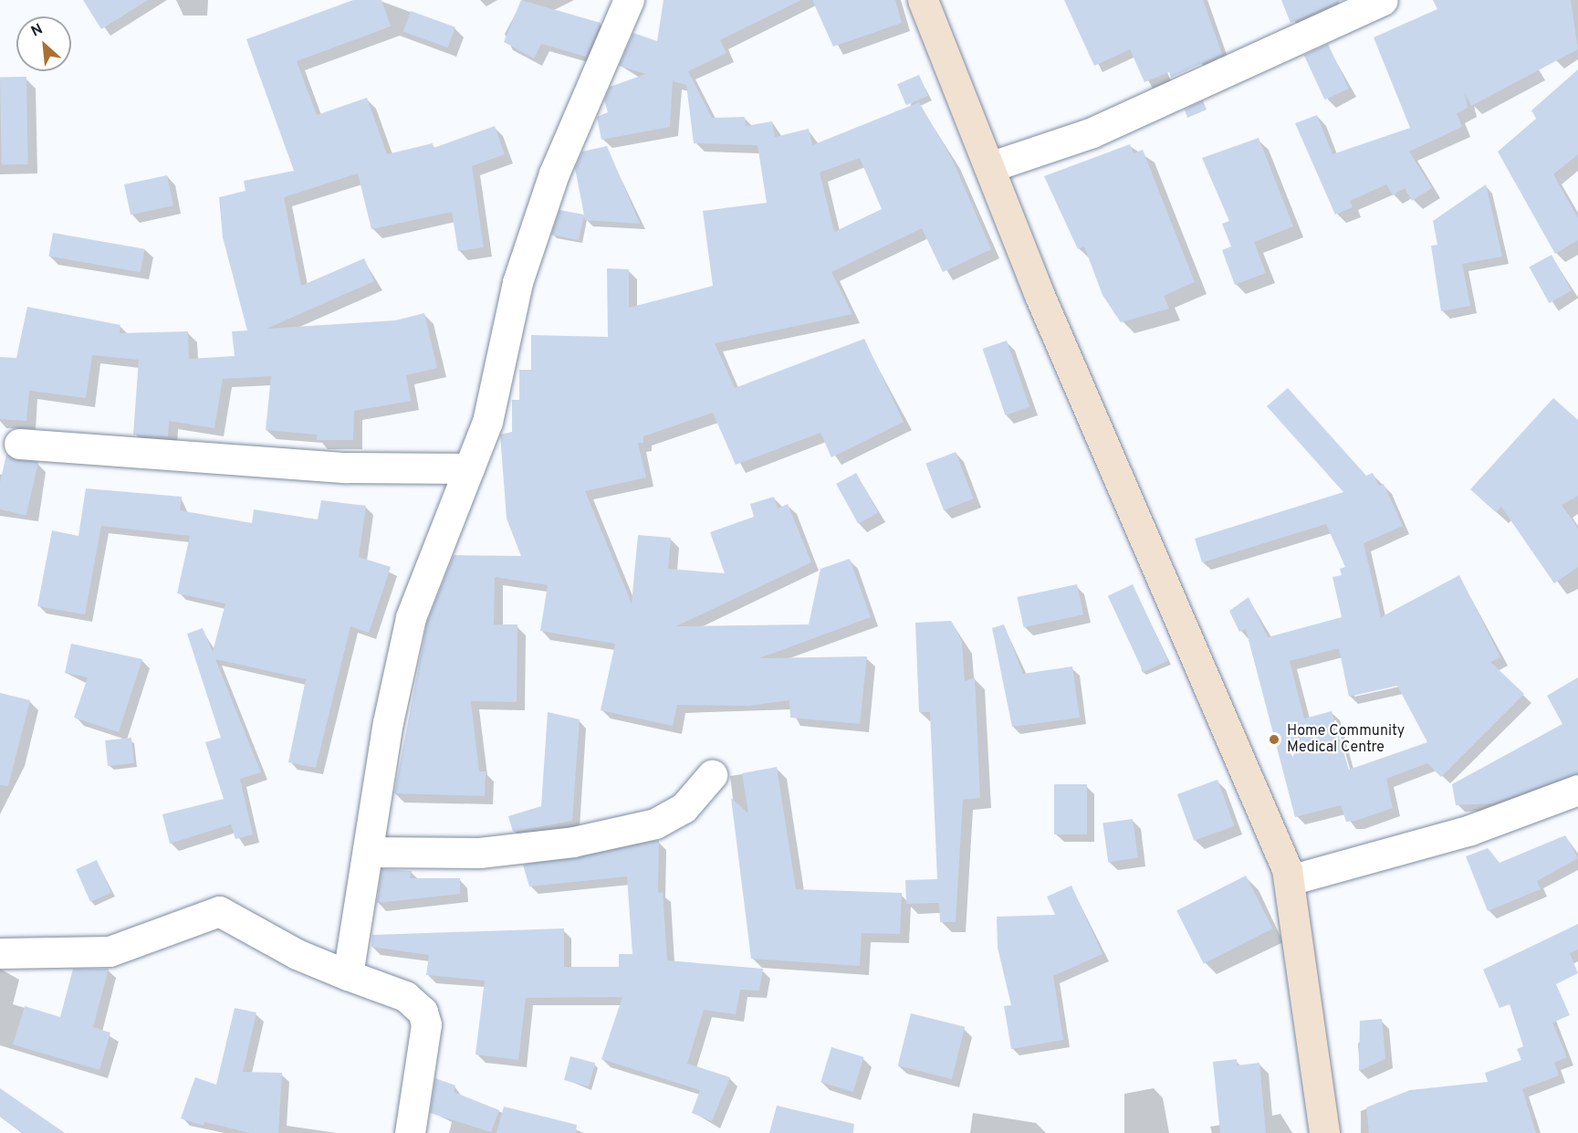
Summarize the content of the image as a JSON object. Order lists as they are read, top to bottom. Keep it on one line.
{"places":["Home Community Medical Centre"],"north":"top left"}
